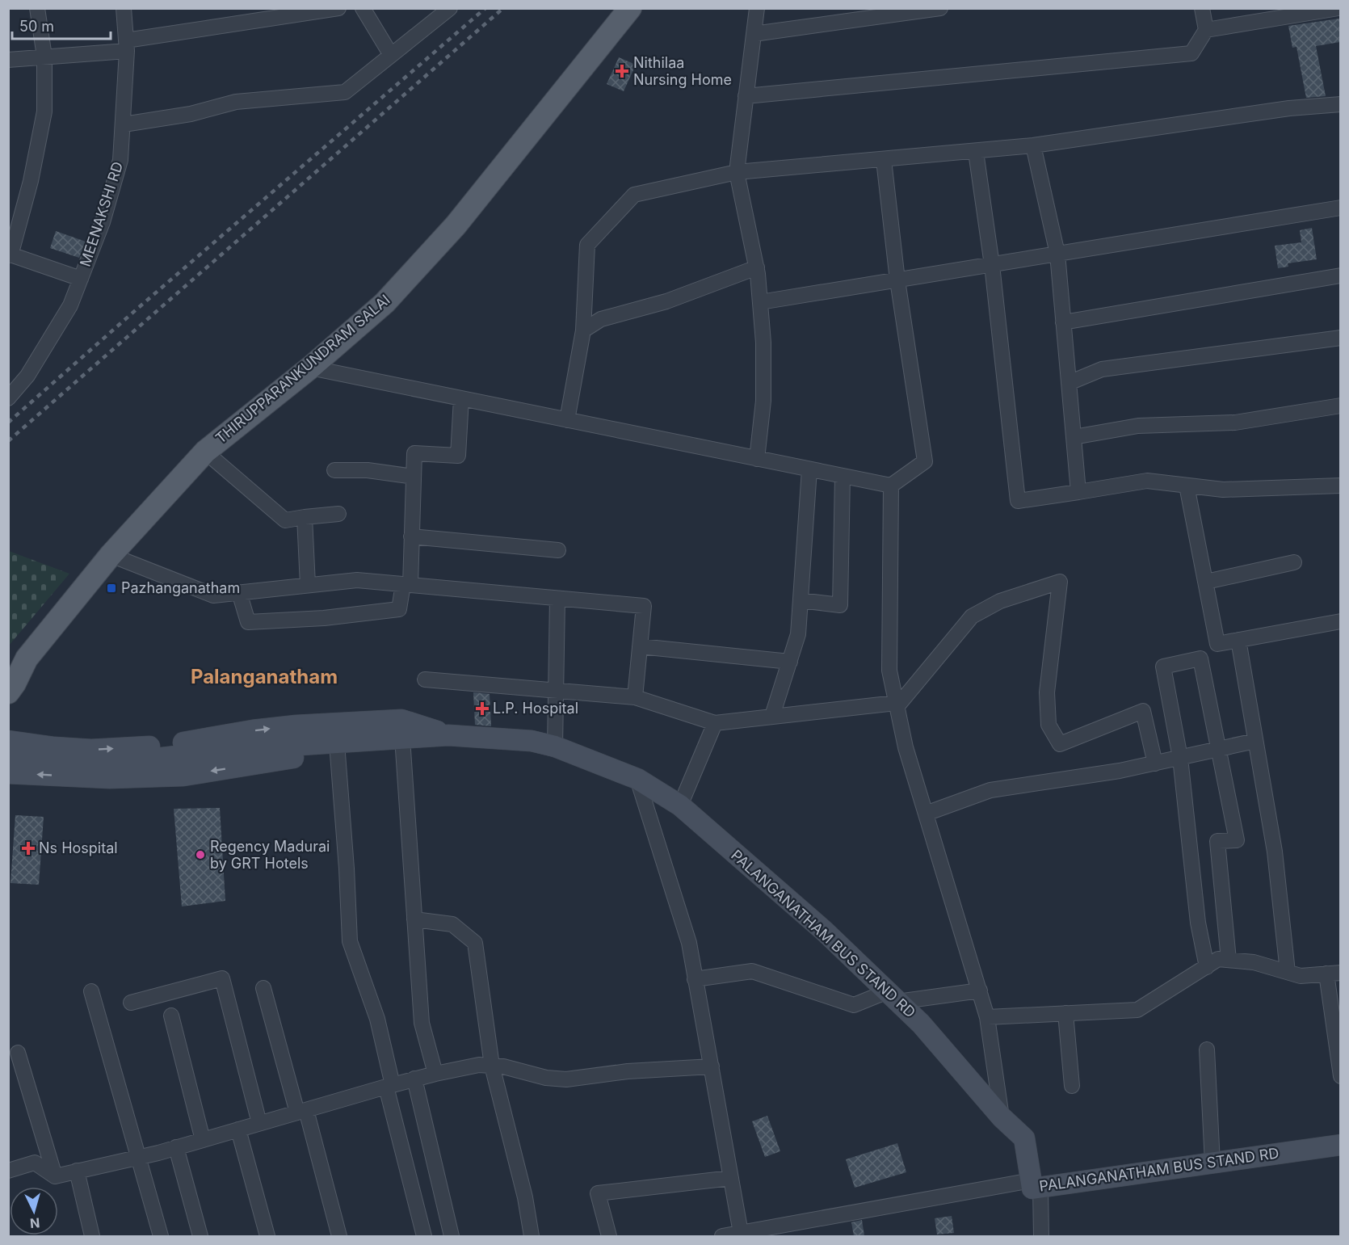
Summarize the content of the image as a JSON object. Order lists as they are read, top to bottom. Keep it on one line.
{"streets":{"main road":["THIRUPPARANKUNDRAM SALAI"],"street":["MEENAKSHI RD","PALANGANATHAM BUS STAND RD"]},"districts":["Palanganatham"],"places":{"health":["Nithilaa Nursing Home","L.P. Hospital","Ns Hospital"],"transit":["Pazhanganatham"],"other":["Regency Madurai by GRT Hotels"]},"scale_bar":"50 m","north":"bottom"}
